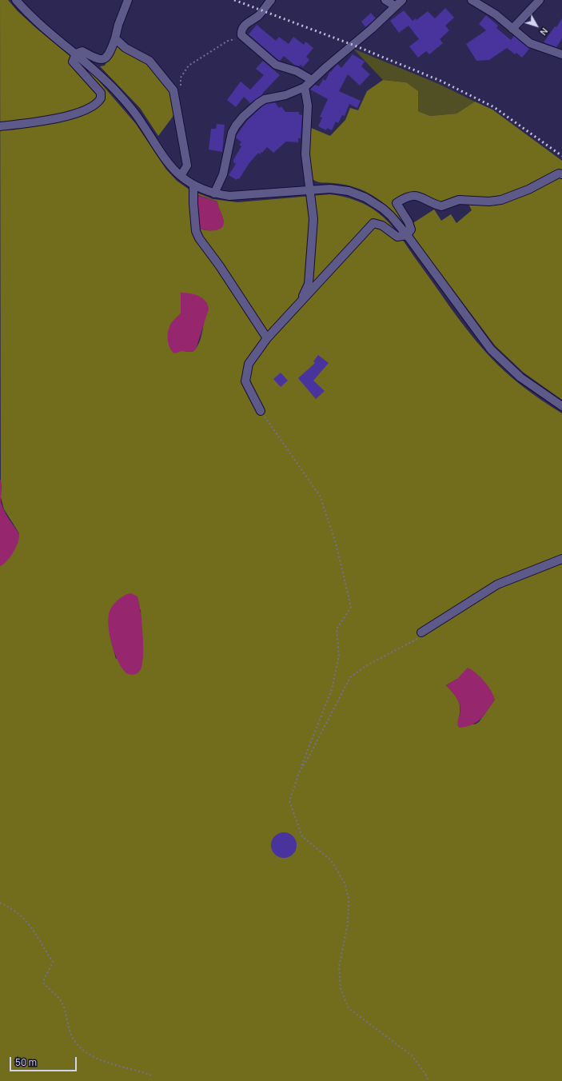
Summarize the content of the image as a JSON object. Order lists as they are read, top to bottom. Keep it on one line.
{"scale_bar":"50 m","north":"bottom right"}
